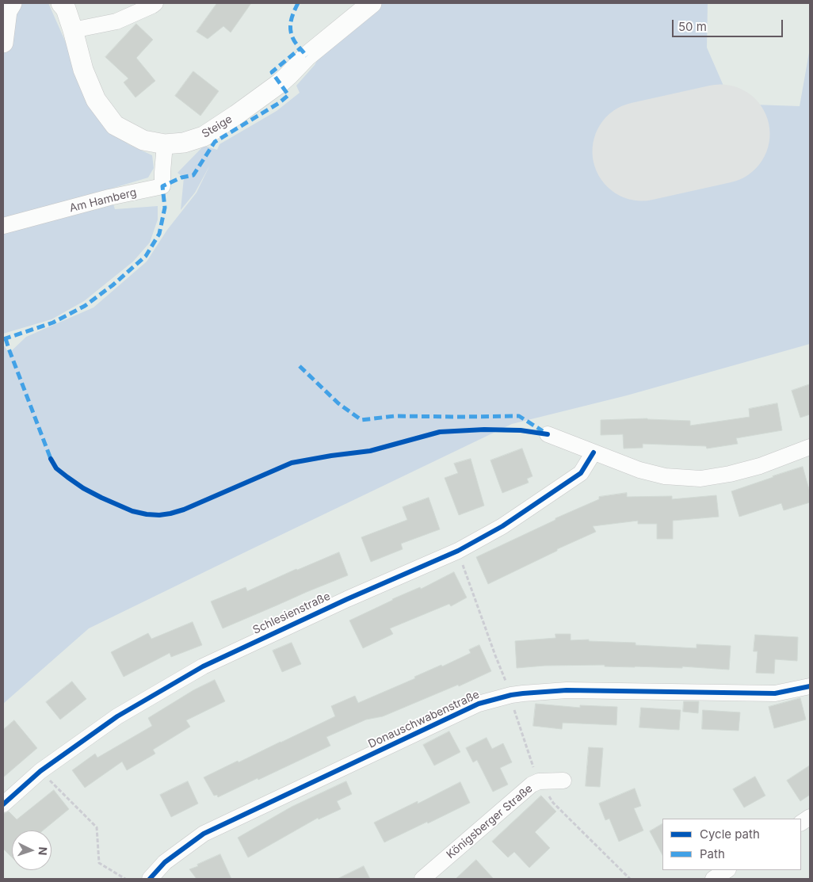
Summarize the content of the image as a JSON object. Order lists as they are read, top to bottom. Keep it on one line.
{"streets":{"street":["Steige","Am Hamberg","Schlesienstraße","Donauschwabenstraße","Königsberger Straße"]},"crossings":[["Steige","Am Hamberg"]],"legend":["Cycle path","Path"],"scale_bar":"50 m","north":"right"}
